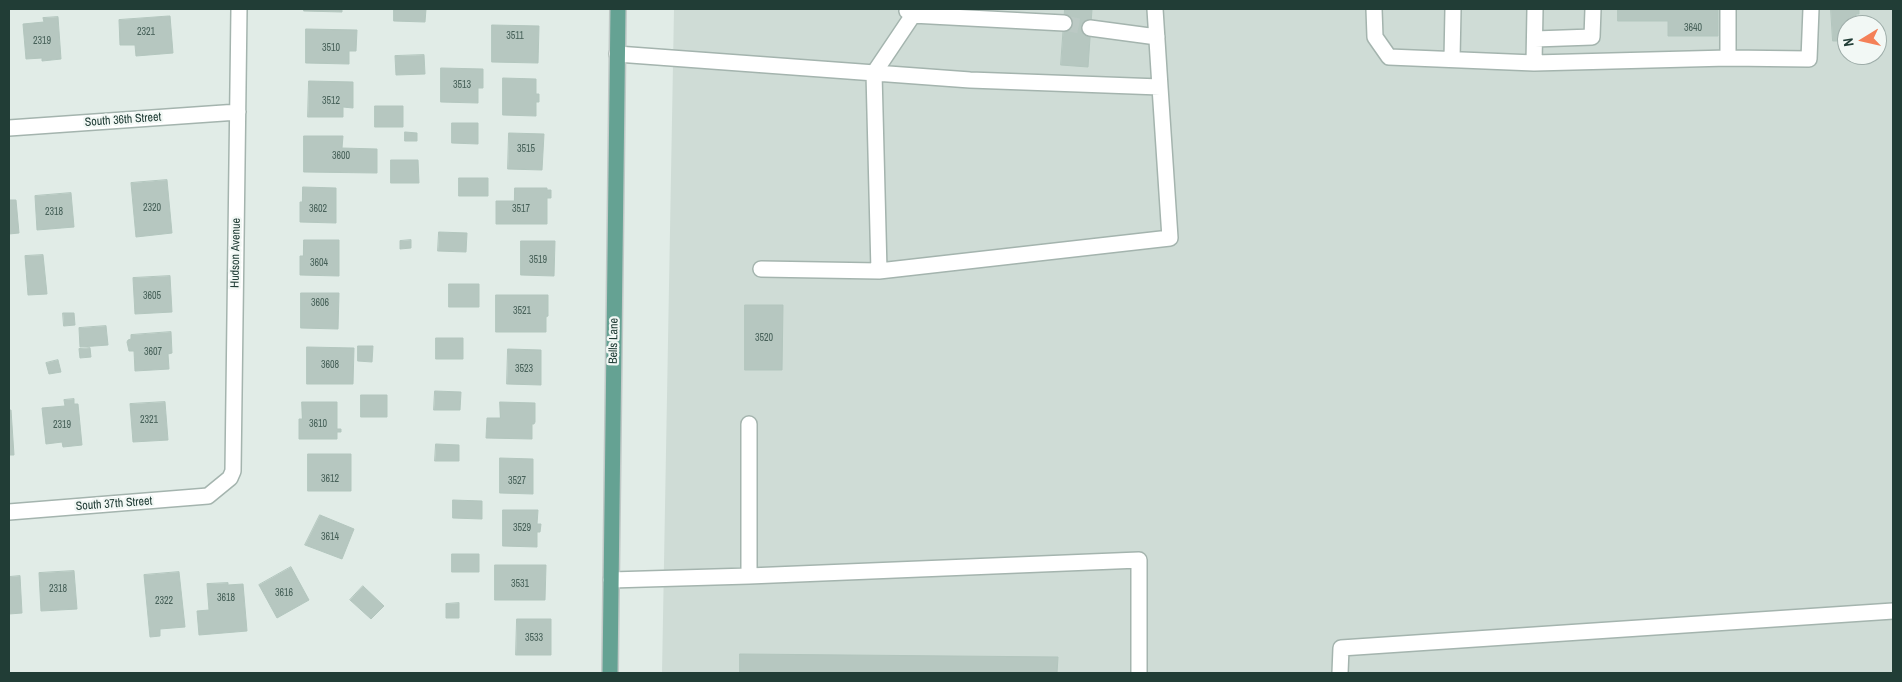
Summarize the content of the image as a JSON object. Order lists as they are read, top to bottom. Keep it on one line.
{"streets":{"main road":["Bells Lane"],"street":["South 36th Street","Hudson Avenue","South 37th Street"]},"crossings":[["South 36th Street","Hudson Avenue"],["Hudson Avenue","South 37th Street"]],"house_numbers":["3640","2321","3511","2319","3510","3513","3512","3515","3600","2320","3602","3517","2318","3519","3604","3605","3606","3521","3520","3607","3608","3523","2321","3610","2319","3612","3527","3529","3614","3531","2318","3616","3618","2322","3533"],"north":"left"}
